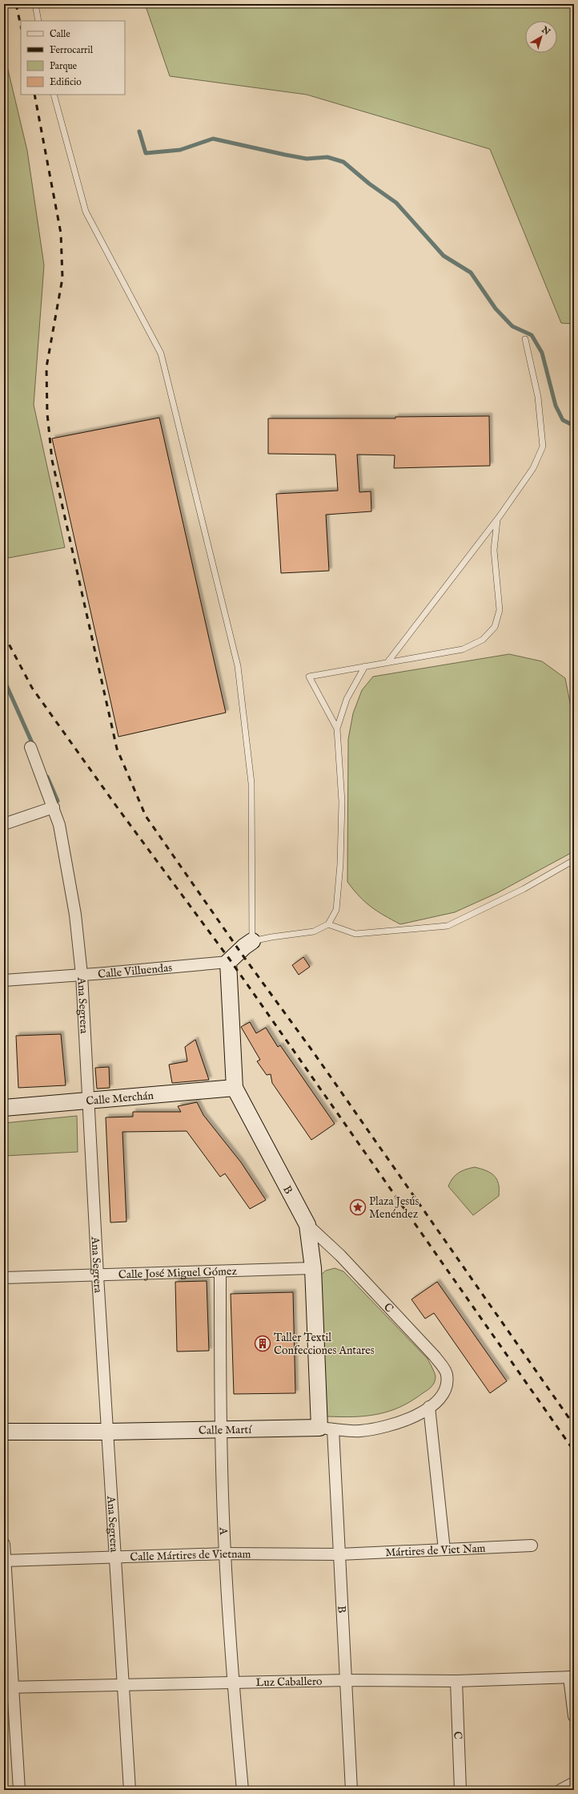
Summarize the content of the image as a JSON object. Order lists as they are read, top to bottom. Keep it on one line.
{"streets":{"street":["Calle Villuendas","Ana Segrera","Calle Merchán","B","Calle José Miguel Gómez","C","Calle Martí","A","Mártires de Viet Nam","Calle Mártires de Vietnam","Luz Caballero"]},"crossings":[["Calle Villuendas","Ana Segrera"],["Calle Villuendas","B"],["Ana Segrera","Calle Merchán"],["Ana Segrera","Calle José Miguel Gómez"],["Ana Segrera","Calle Martí"],["Ana Segrera","Calle Mártires de Vietnam"],["Ana Segrera","Luz Caballero"],["Calle Merchán","B"],["B","Calle José Miguel Gómez"],["B","C"],["B","Calle Martí"],["B","Mártires de Viet Nam"],["B","Calle Mártires de Vietnam"],["B","Luz Caballero"],["Calle José Miguel Gómez","A"],["C","Calle Martí"],["C","Luz Caballero"],["Calle Martí","A"],["A","Calle Mártires de Vietnam"],["A","Luz Caballero"],["Mártires de Viet Nam","Calle Mártires de Vietnam"]],"places":{"place":["Plaza Jesús Menéndez"],"building":["Taller Textil Confecciones Antares"]},"legend":["Calle","Ferrocarril","Parque","Edificio"],"north":"top right"}
